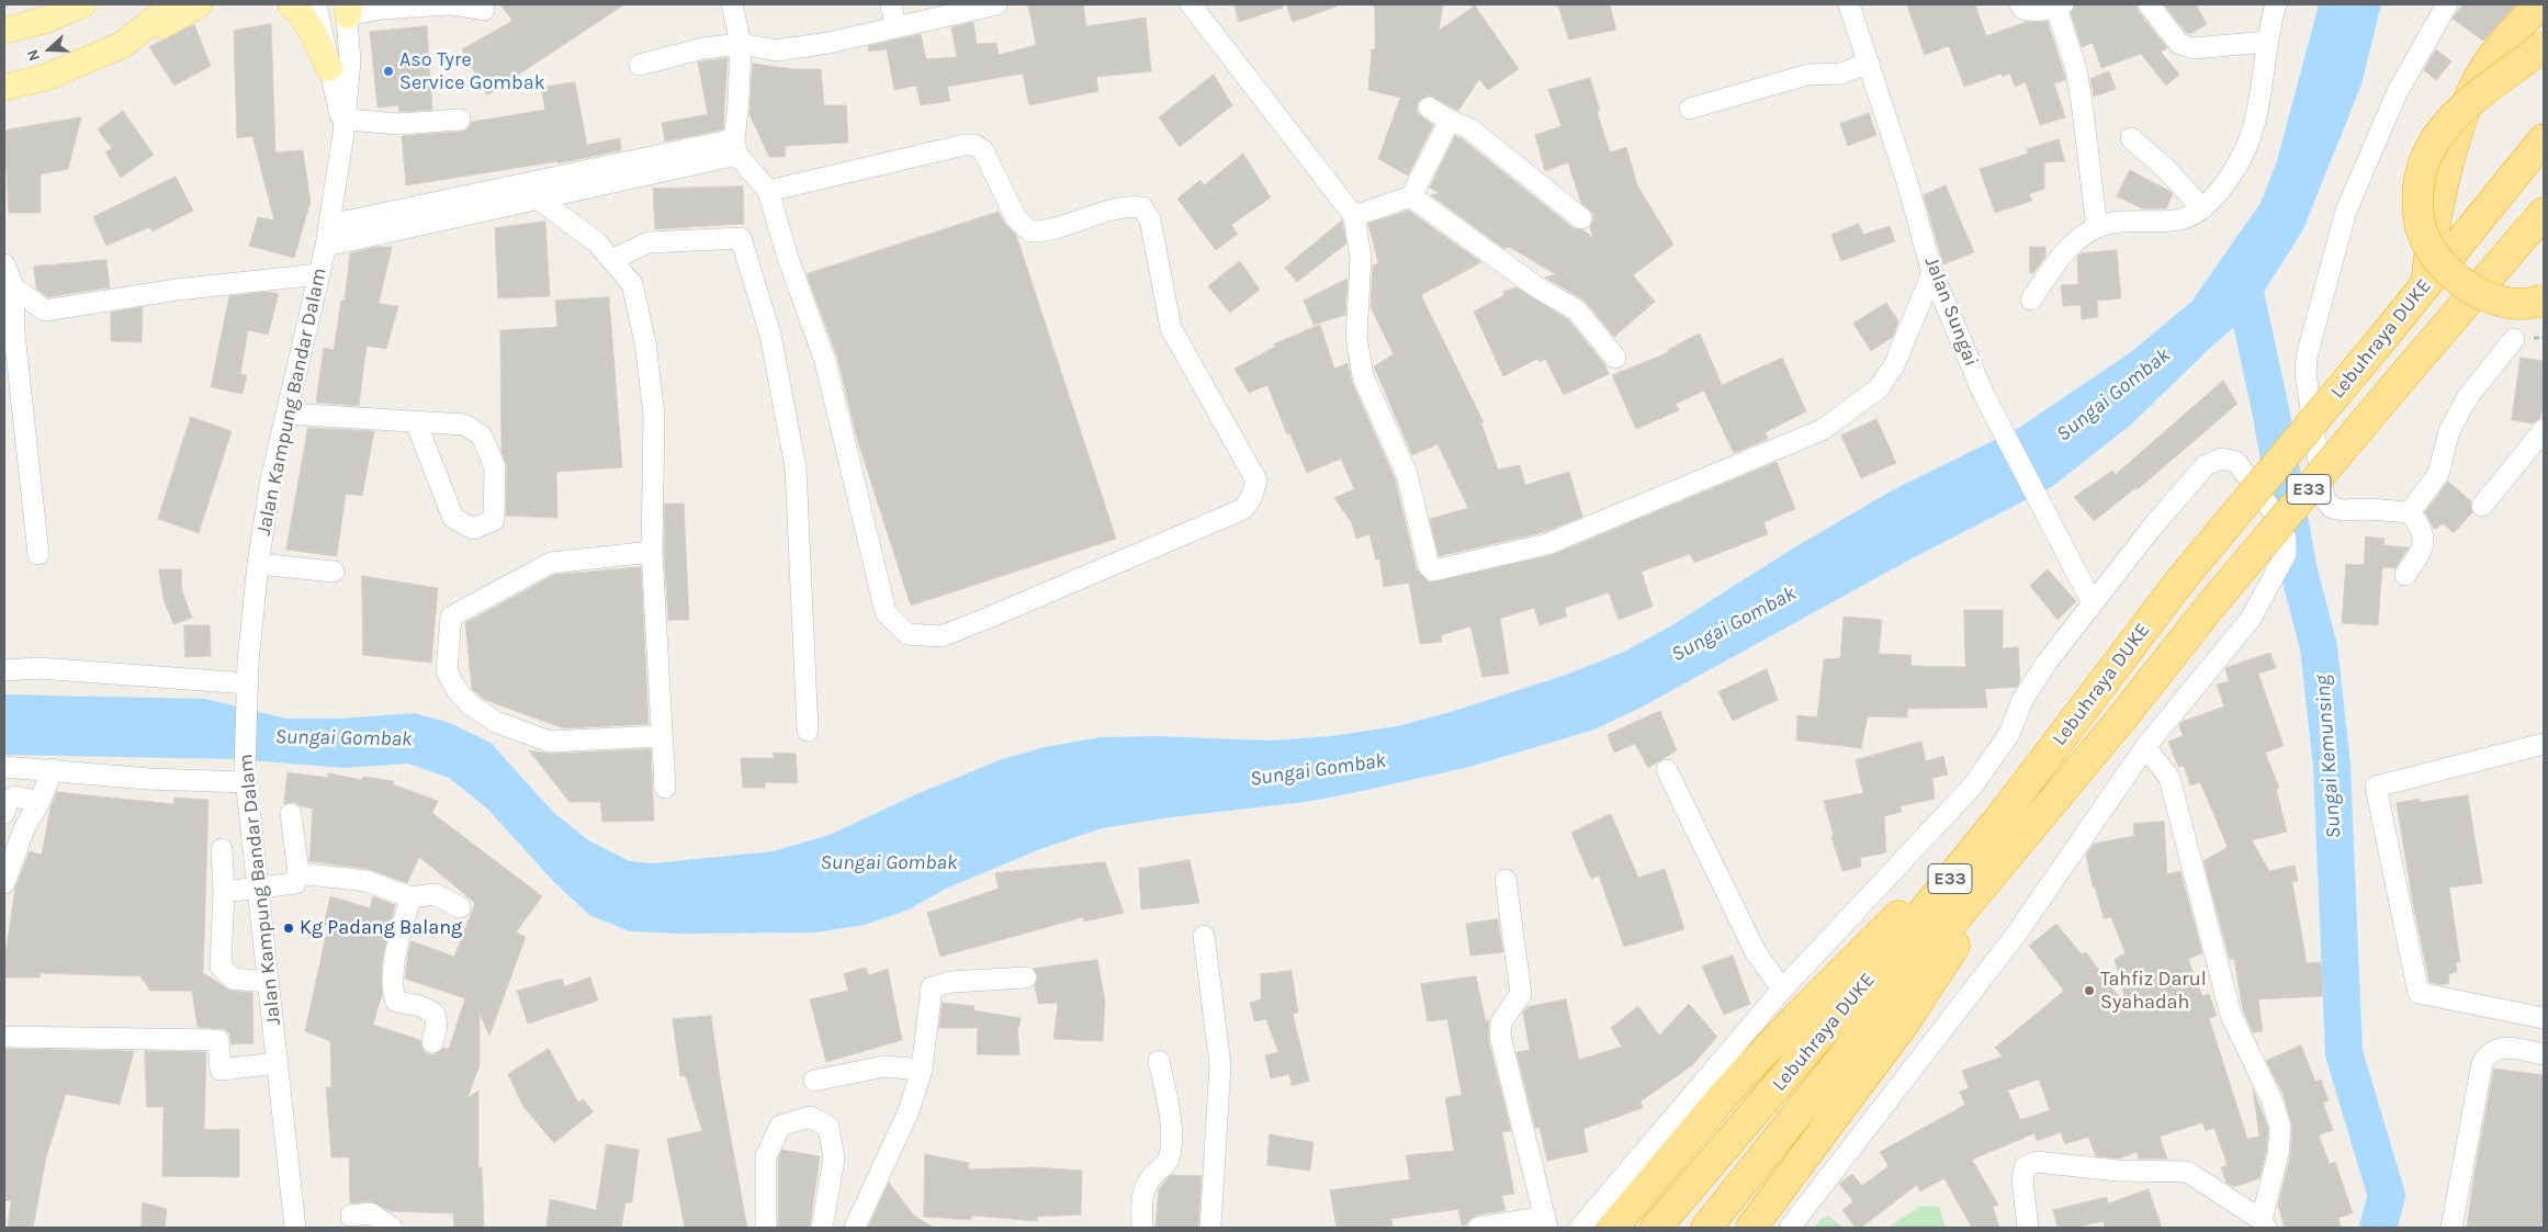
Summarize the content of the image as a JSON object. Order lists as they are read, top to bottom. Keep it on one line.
{"streets":{"highway":["Lebuhraya DUKE","E33"],"street":["Jalan Sungai","Jalan Kampung Bandar Dalam"]},"water":["Sungai Gombak","Sungai Kemunsing"],"places":["Aso Tyre Service Gombak","Kg Padang Balang","Tahfiz Darul Syahadah"],"north":"left"}
